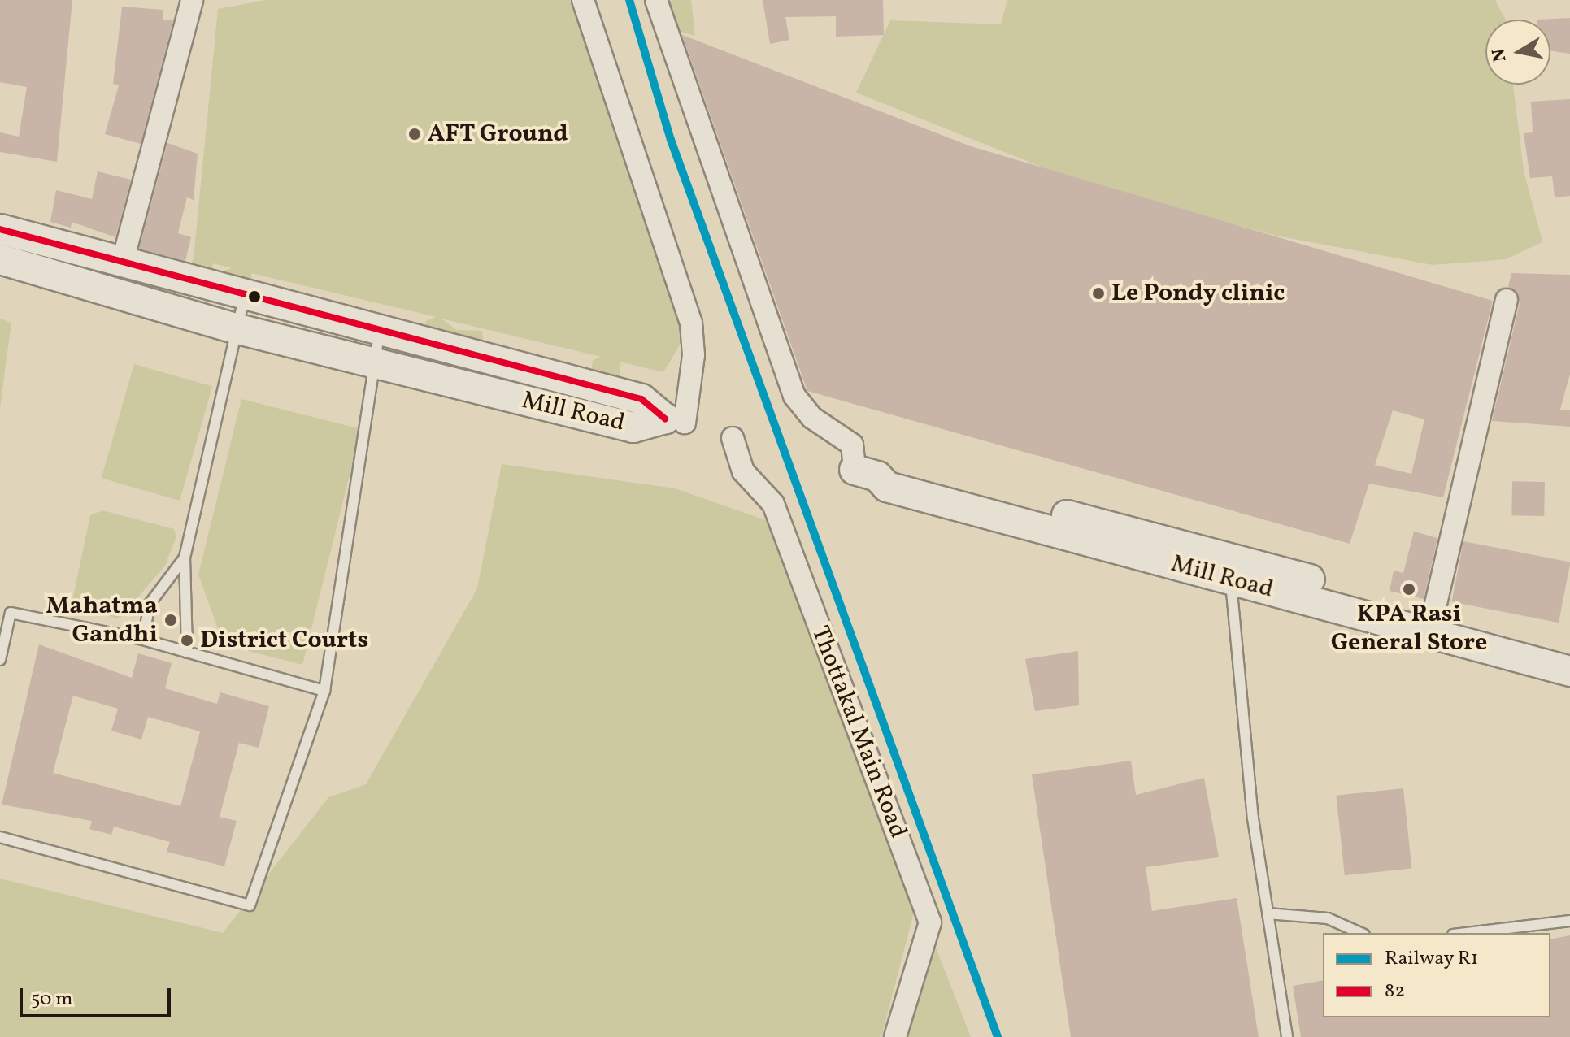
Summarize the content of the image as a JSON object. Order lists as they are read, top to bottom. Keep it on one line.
{"streets":{"main road":["Mill Road"],"street":["Thottakal Main Road"]},"places":["AFT Ground","Le Pondy clinic","KPA Rasi General Store","Mahatma Gandhi","District Courts"],"lines":["rail line R1","transit line 82"],"legend":["Railway R1","82"],"scale_bar":"50 m","north":"left"}
